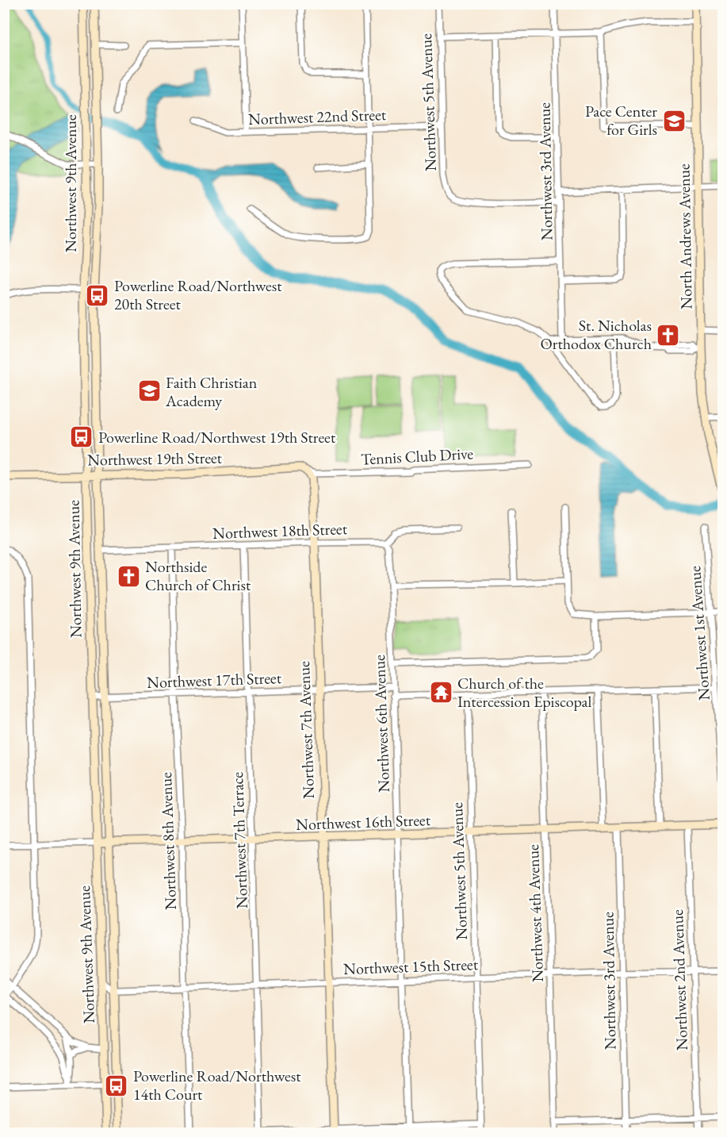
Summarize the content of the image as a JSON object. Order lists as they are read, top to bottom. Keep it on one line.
{"streets":{"main road":["Northwest 9th Avenue","North Andrews Avenue","Northwest 19th Street","Northwest 7th Avenue","Northwest 16th Street"],"street":["Northwest 5th Avenue","Northwest 22nd Street","Northwest 3rd Avenue","Tennis Club Drive","Northwest 18th Street","Northwest 1st Avenue","Northwest 17th Street","Northwest 6th Avenue","Northwest 7th Terrace","Northwest 8th Avenue","Northwest 4th Avenue","Northwest 15th Street","Northwest 2nd Avenue"]},"crossings":[["Northwest 5th Avenue","Northwest 22nd Street"],["Northwest 5th Avenue","Northwest 3rd Avenue"],["Northwest 5th Avenue","Northwest 16th Street"],["Northwest 5th Avenue","Northwest 15th Street"],["Northwest 3rd Avenue","Northwest 16th Street"],["Northwest 3rd Avenue","Northwest 15th Street"],["Northwest 9th Avenue","Northwest 19th Street"],["Northwest 9th Avenue","Northwest 18th Street"],["Northwest 9th Avenue","Northwest 17th Street"],["Northwest 9th Avenue","Northwest 16th Street"],["Northwest 9th Avenue","Northwest 15th Street"],["Tennis Club Drive","Northwest 19th Street"],["Tennis Club Drive","Northwest 7th Avenue"],["Northwest 19th Street","Northwest 7th Avenue"],["Northwest 18th Street","Northwest 6th Avenue"],["Northwest 18th Street","Northwest 7th Avenue"],["Northwest 18th Street","Northwest 7th Terrace"],["Northwest 18th Street","Northwest 8th Avenue"],["Northwest 17th Street","Northwest 6th Avenue"],["Northwest 17th Street","Northwest 7th Avenue"],["Northwest 17th Street","Northwest 7th Terrace"],["Northwest 17th Street","Northwest 8th Avenue"],["Northwest 6th Avenue","Northwest 16th Street"],["Northwest 6th Avenue","Northwest 15th Street"],["Northwest 7th Avenue","Northwest 16th Street"],["Northwest 7th Avenue","Northwest 15th Street"],["Northwest 16th Street","Northwest 7th Terrace"],["Northwest 16th Street","Northwest 8th Avenue"],["Northwest 16th Street","Northwest 4th Avenue"],["Northwest 16th Street","Northwest 2nd Avenue"],["Northwest 7th Terrace","Northwest 15th Street"],["Northwest 8th Avenue","Northwest 15th Street"],["Northwest 4th Avenue","Northwest 15th Street"],["Northwest 15th Street","Northwest 2nd Avenue"]],"places":{"school or university":["Pace Center for Girls","Faith Christian Academy"],"bus stop":["Powerline Road/Northwest 20th Street","Powerline Road/Northwest 19th Street","Powerline Road/Northwest 14th Court"],"church":["St. Nicholas Orthodox Church","Northside Church of Christ"],"temple":["Church of the Intercession Episcopal"]}}
